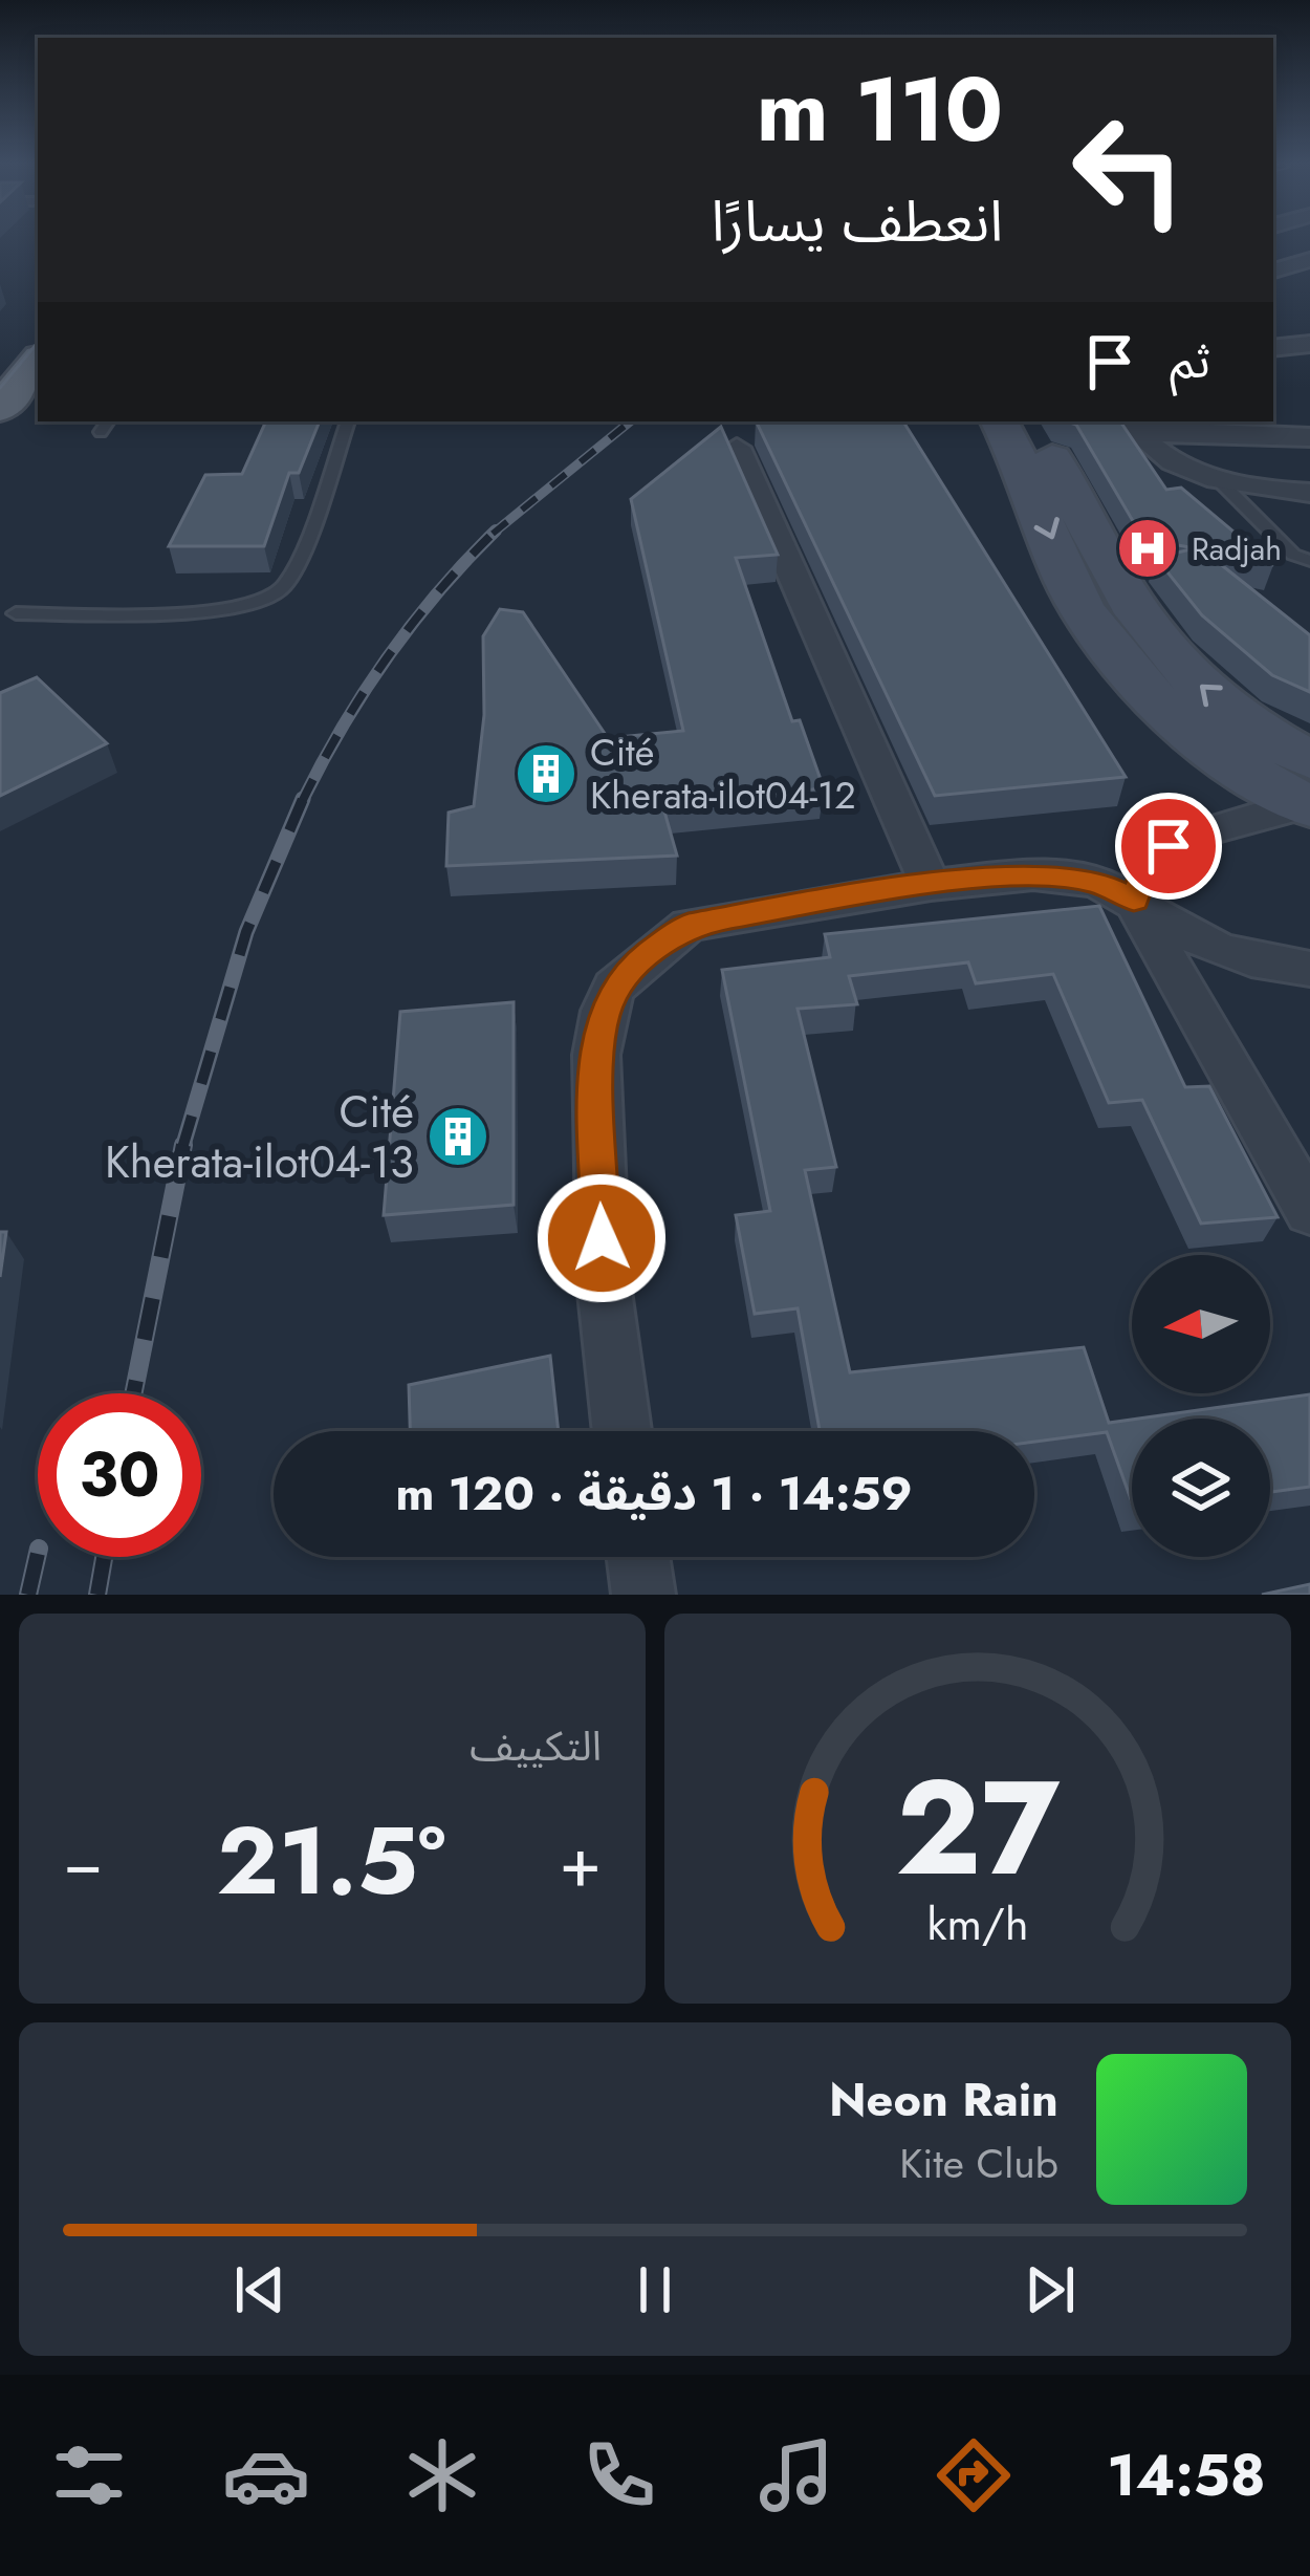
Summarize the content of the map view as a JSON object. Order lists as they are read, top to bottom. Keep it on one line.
{"places":{"hospital":["Radjah"],"building":["Cité Kherata-ilot04-12","Cité Kherata-ilot04-13"]},"north":"left","page":{"turn":["110 m","انعطف يسارًا"],"then":"ثم","limit":"30","trip":"14:59 · 1 دقيقة · 120 m","tile":"التكييف","heat":["−","21.5°","+"],"song":["Neon Rain","Kite Club"],"tabs":"14:58","gauge":["27","km/h"]}}
